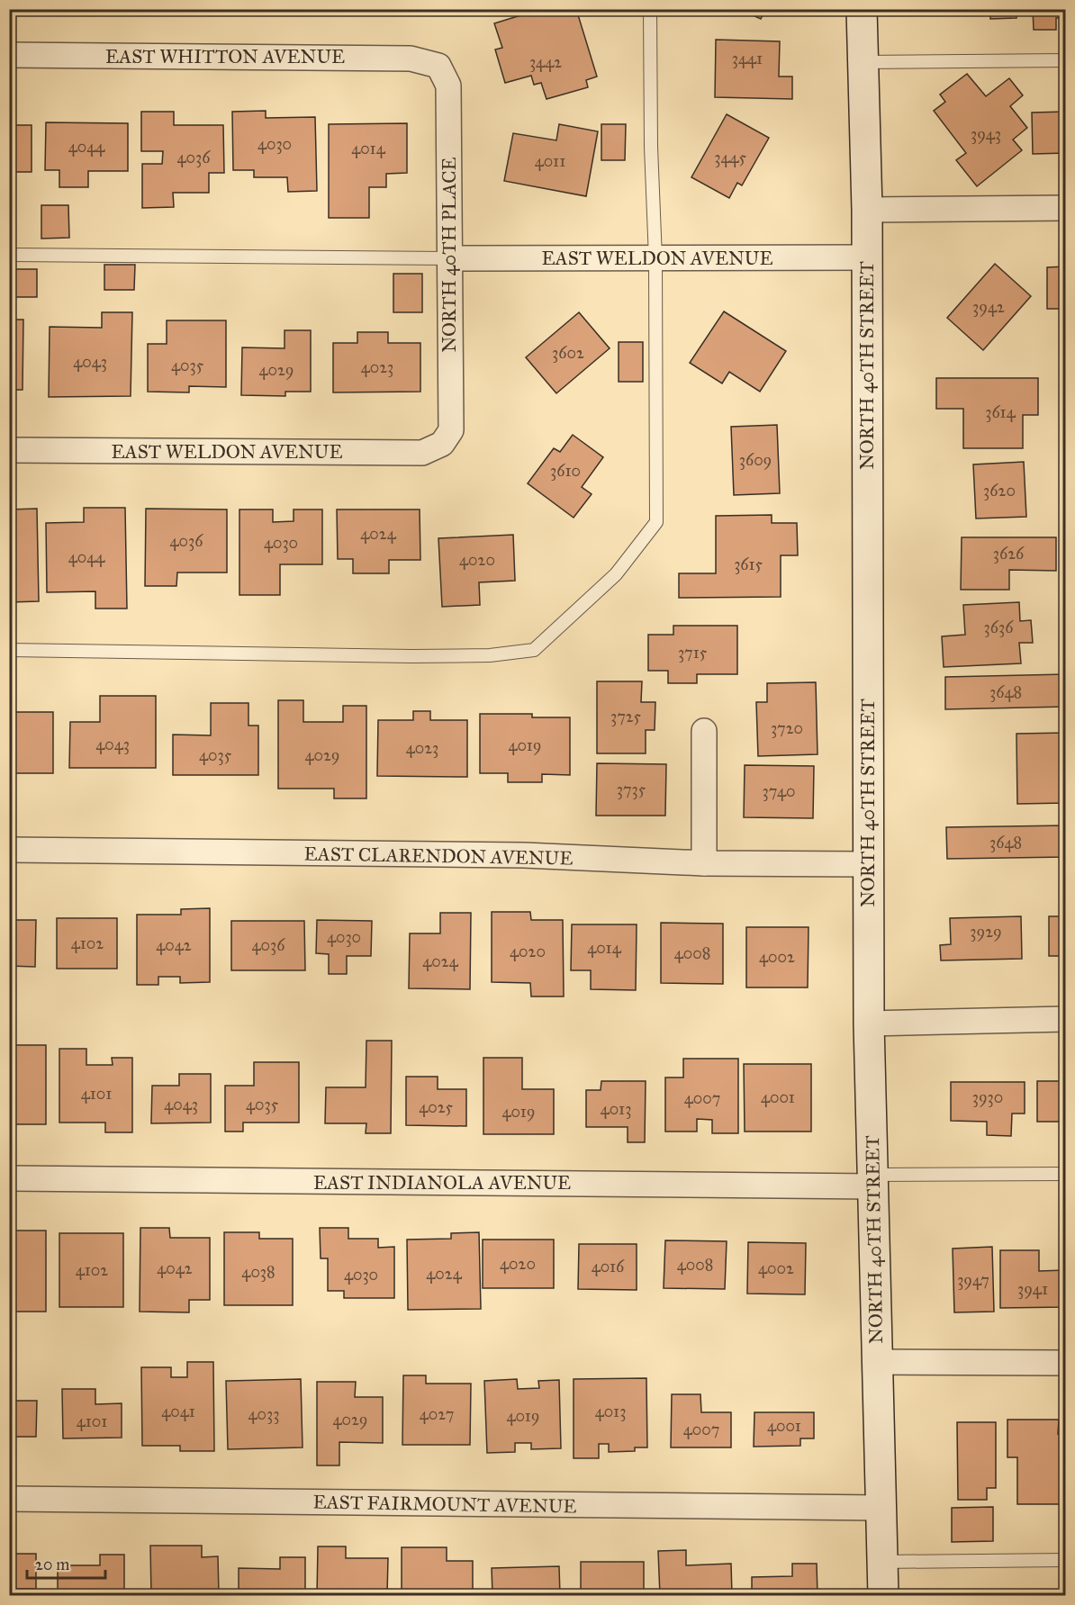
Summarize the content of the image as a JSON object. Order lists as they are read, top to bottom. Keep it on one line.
{"streets":{"main road":["NORTH 40TH STREET"],"street":["EAST WHITTON AVENUE","NORTH 40TH PLACE","EAST WELDON AVENUE","EAST CLARENDON AVENUE","EAST INDIANOLA AVENUE","EAST FAIRMOUNT AVENUE"]},"crossings":[["EAST WHITTON AVENUE","NORTH 40TH PLACE"],["NORTH 40TH PLACE","EAST WELDON AVENUE"],["EAST WELDON AVENUE","NORTH 40TH STREET"],["NORTH 40TH STREET","EAST CLARENDON AVENUE"],["NORTH 40TH STREET","EAST INDIANOLA AVENUE"],["NORTH 40TH STREET","EAST FAIRMOUNT AVENUE"]],"house_numbers":["3441","3442","3943","4030","4044","4014","4036","3445","4011","3942","3602","4043","4035","4023","4029","3614","3609","3610","3620","4024","4036","4030","3626","4044","4020","3615","3636","3715","3648","3725","3720","4043","4019","4023","4035","4029","3735","3740","3648","3929","4030","4102","4042","4036","4014","4020","4008","4002","4024","4101","4001","3930","4007","4043","4035","4025","4013","4019","4020","4008","4016","4042","4002","4102","4038","4024","4030","3947","3941","4041","4013","4033","4027","4019","4029","4101","4001","4007"],"scale_bar":"20 m"}
